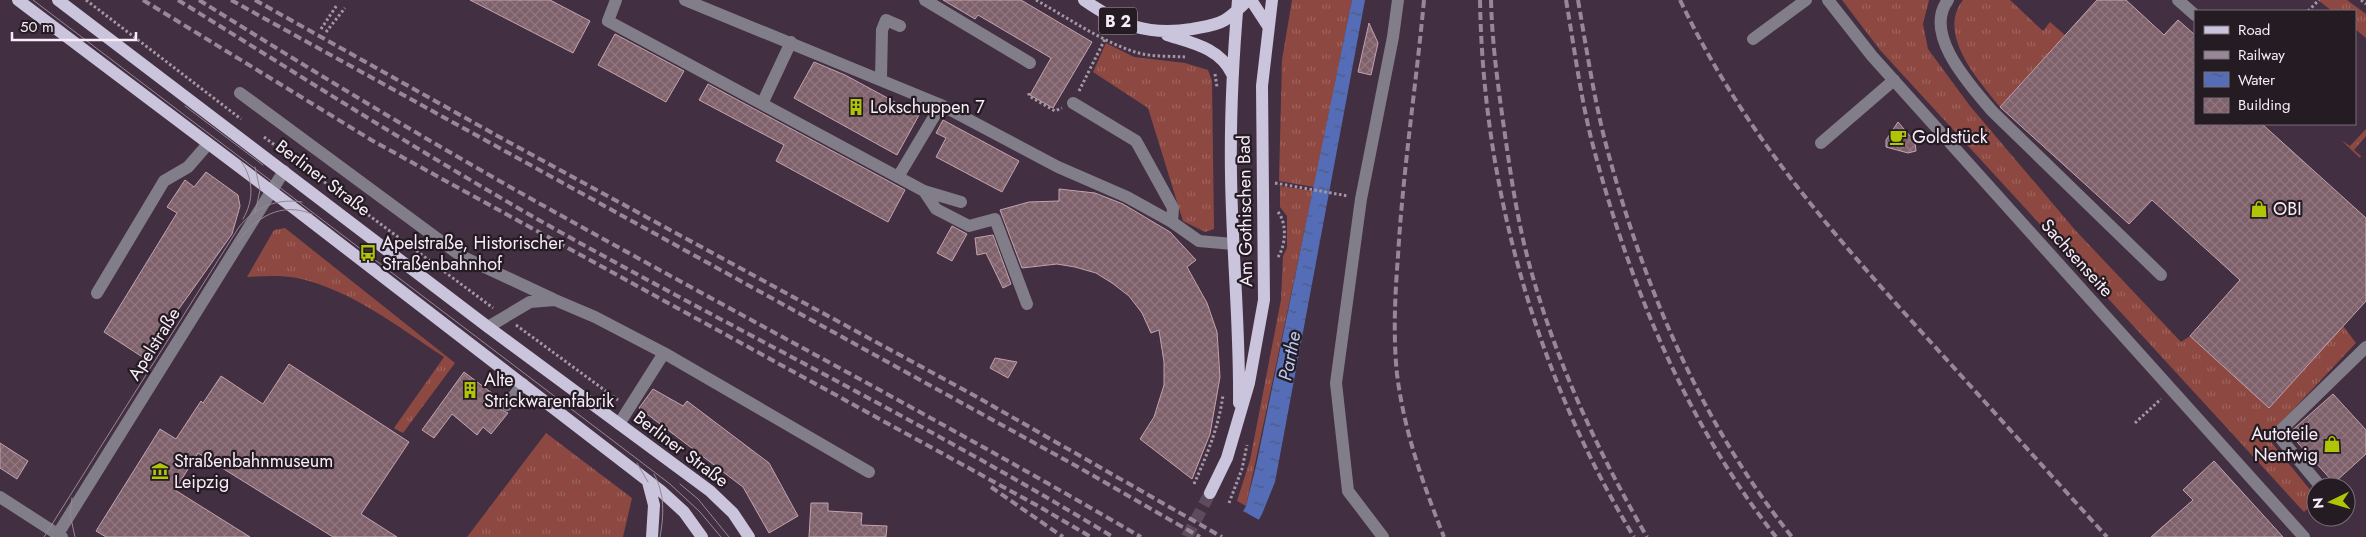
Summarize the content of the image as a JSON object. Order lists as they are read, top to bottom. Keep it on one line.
{"streets":{"main road":["B 2","Berliner Straße","Am Gothischen Bad"],"street":["Sachsenseite","Apelstraße"]},"crossings":[["B 2","Am Gothischen Bad"],["Berliner Straße","Apelstraße"]],"water":["Parthe"],"places":{"building":["Lokschuppen 7","Alte Strickwarenfabrik"],"cafe":["Goldstück"],"shop":["OBI","Autoteile Nentwig"],"bus stop":["Apelstraße, Historischer Straßenbahnhof"],"museum":["Straßenbahnmuseum Leipzig"]},"legend":["Road","Railway","Water","Building"],"scale_bar":"50 m","north":"left"}
